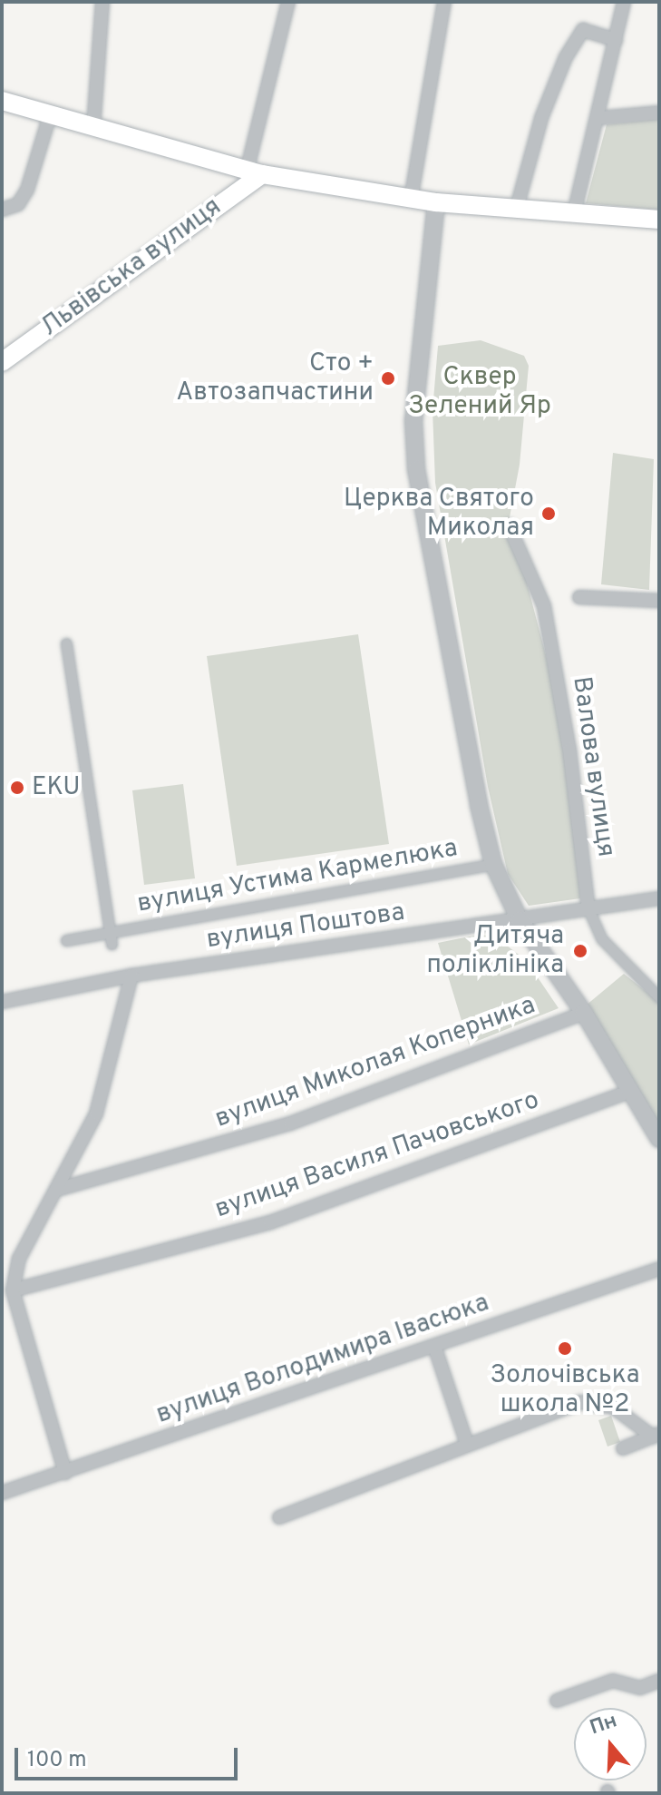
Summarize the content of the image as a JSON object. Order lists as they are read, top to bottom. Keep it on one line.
{"streets":{"main road":["Львівська вулиця"],"street":["Валова вулиця","вулиця Устима Кармелюка","вулиця Поштова","вулиця Миколая Коперника","вулиця Василя Пачовського","вулиця Володимира Івасюка"]},"crossings":[["Валова вулиця","вулиця Поштова"]],"parks":["Сквер Зелений Яр"],"places":["Сто + Автозапчастини","Церква Святого Миколая","EKU","Дитяча поліклініка","Золочівська школа №2"],"scale_bar":"100 m","north":"top"}
